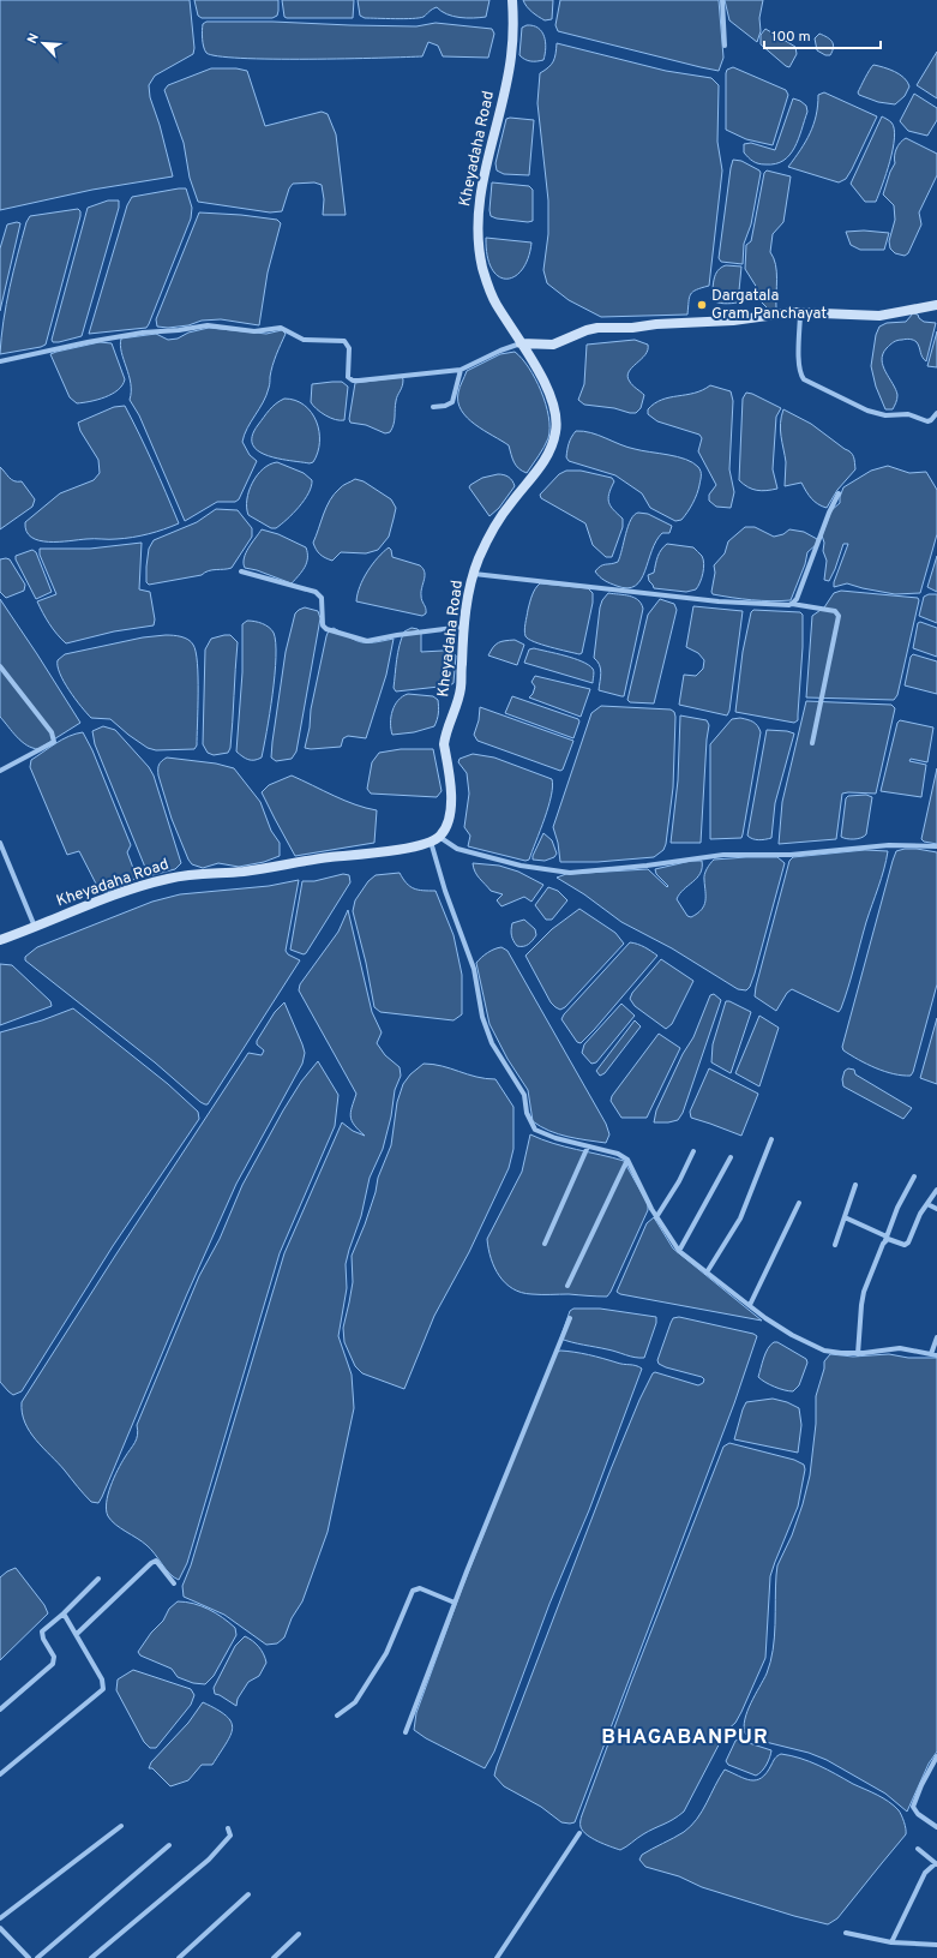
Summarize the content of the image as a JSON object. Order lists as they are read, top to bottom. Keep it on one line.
{"streets":{"main road":["Kheyadaha Road"]},"districts":["BHAGABANPUR"],"places":["Dargatala Gram Panchayat"],"scale_bar":"100 m","north":"top left"}
